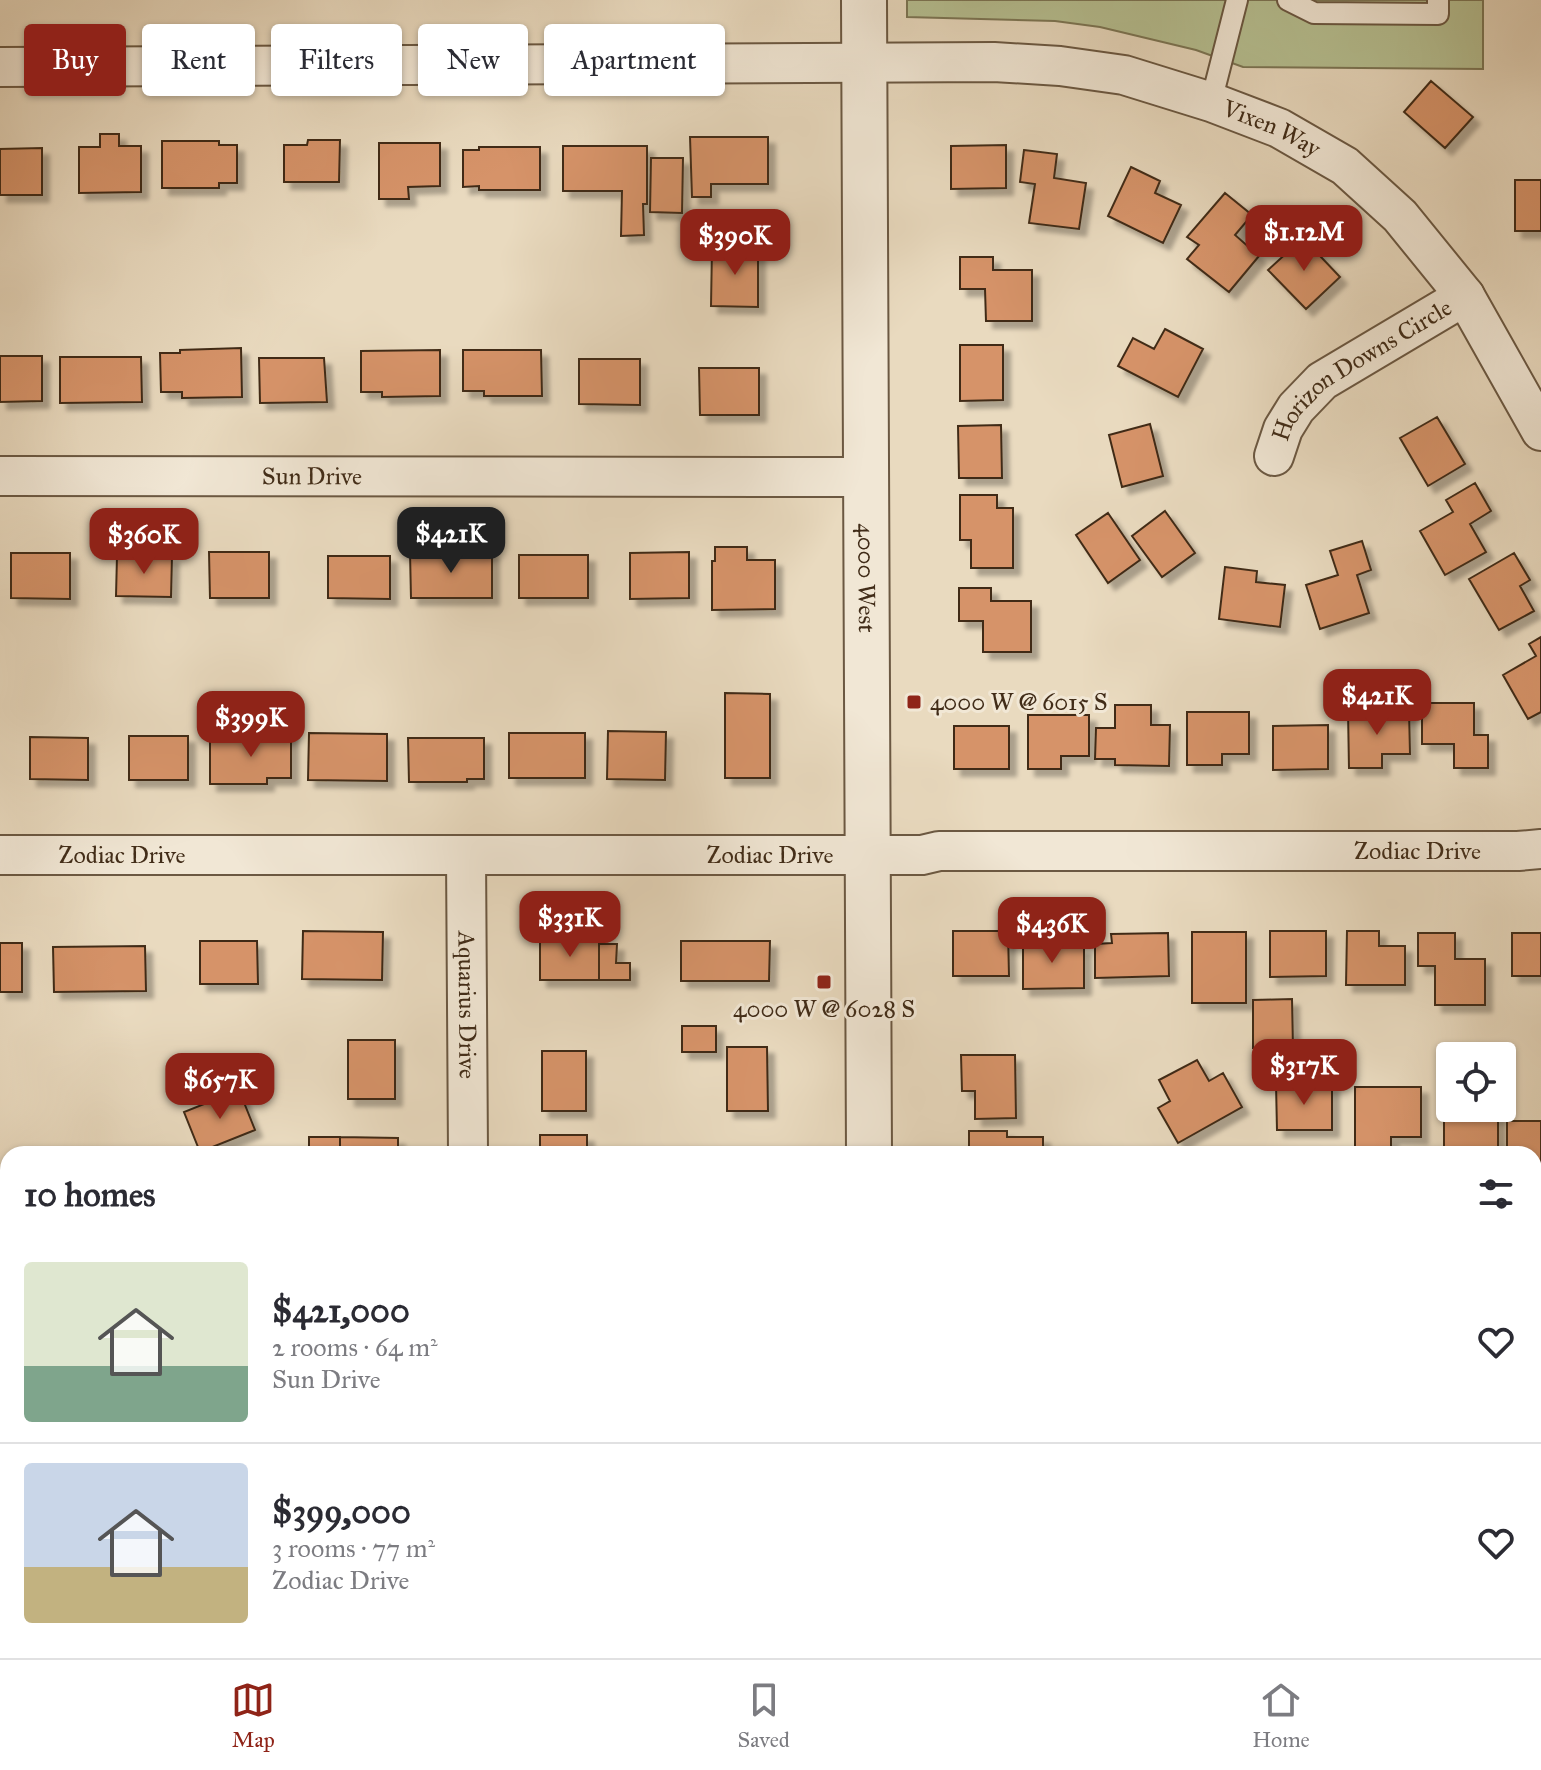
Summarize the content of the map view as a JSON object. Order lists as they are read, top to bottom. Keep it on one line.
{"streets":{"street":["Vixen Way","Horizon Downs Circle","Sun Drive","4000 West","Zodiac Drive","Aquarius Drive"]},"crossings":[["Vixen Way","Horizon Downs Circle"],["Vixen Way","4000 West"],["Sun Drive","4000 West"],["4000 West","Zodiac Drive"],["Zodiac Drive","Aquarius Drive"]],"places":{"transit":["4000 W @ 6015 S","4000 W @ 6028 S"]},"page":{"chip":["Buy","Rent","Filters","New","Apartment"],"price":["$1.12M","$390K","$421K","$360K","$421K","$399K","$331K","$436K","$317K","$657K"],"heading":"10 homes","list":[{"name":"$421,000","note":"2 rooms · 64 m² · Sun Drive"},{"name":"$399,000","note":"3 rooms · 77 m² · Zodiac Drive"}],"tabs":["Map","Saved","Home"]}}
